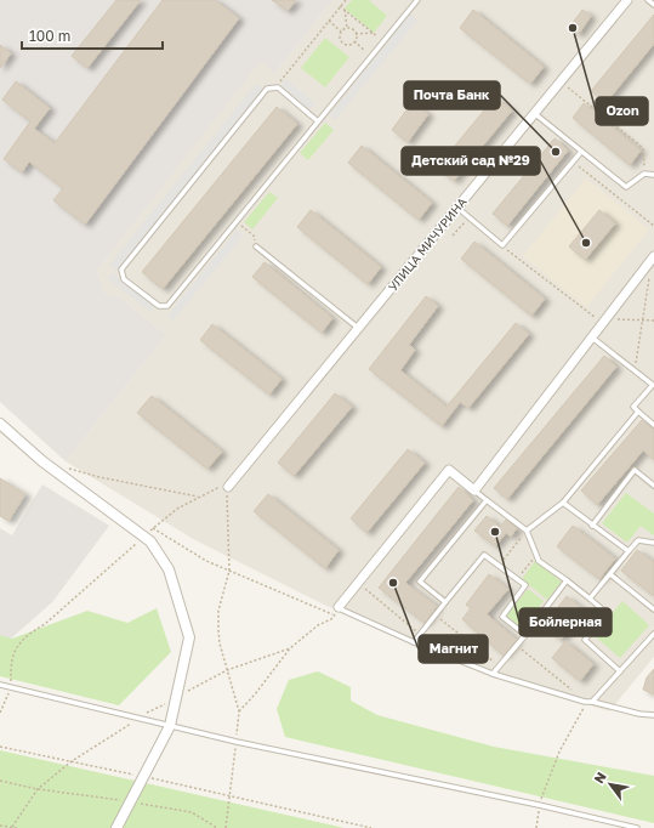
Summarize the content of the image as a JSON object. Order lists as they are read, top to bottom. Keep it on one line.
{"streets":{"street":["УЛИЦА МИЧУРИНА"]},"places":["Ozon","Почта Банк","Детский сад №29","Бойлерная","Магнит"],"scale_bar":"100 m","north":"top left"}
